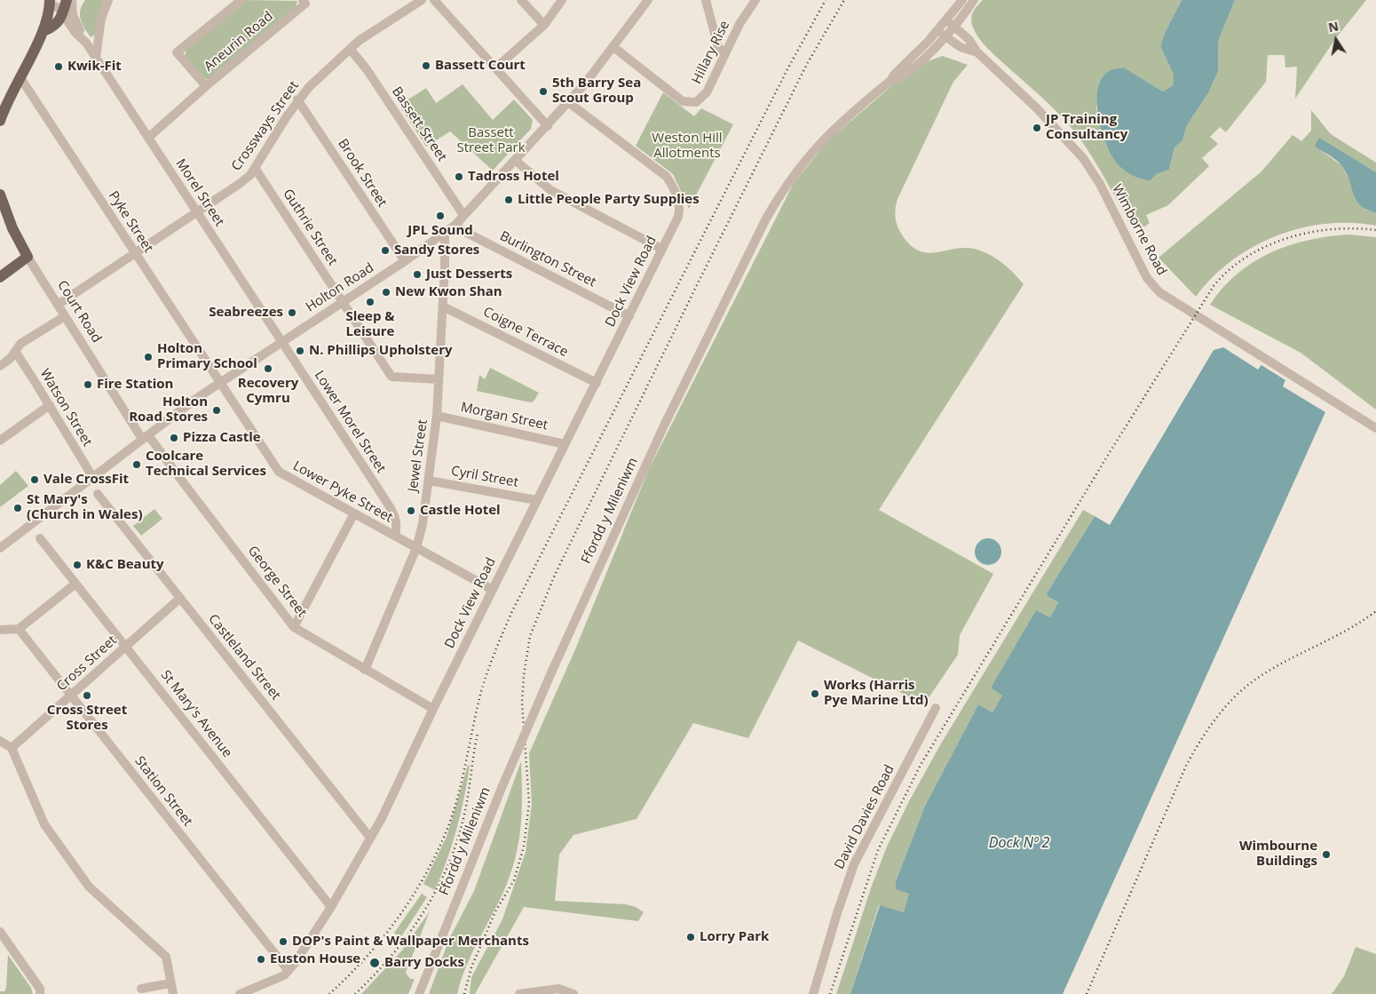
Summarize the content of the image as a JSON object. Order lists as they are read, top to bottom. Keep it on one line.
{"streets":{"main road":["Court Road"],"street":["Aneurin Road","Hillary Rise","Bassett Street","Crossways Street","Brook Street","Morel Street","Pyke Street","Guthrie Street","Wimborne Road","Burlington Street","Dock View Road","Holton Road","Coigne Terrace","Watson Street","Morgan Street","Lower Morel Street","Jewel Street","Cyril Street","Lower Pyke Street","Ffordd y Mileniwm","George Street","Castleland Street","Cross Street","St Mary's Avenue","Station Street","David Davies Road"]},"crossings":[["Aneurin Road","Morel Street"],["Hillary Rise","Holton Road"],["Bassett Street","Crossways Street"],["Bassett Street","Holton Road"],["Crossways Street","Brook Street"],["Crossways Street","Morel Street"],["Crossways Street","Pyke Street"],["Crossways Street","Guthrie Street"],["Crossways Street","Court Road"],["Brook Street","Holton Road"],["Morel Street","Holton Road"],["Morel Street","Lower Morel Street"],["Pyke Street","Holton Road"],["Pyke Street","Lower Pyke Street"],["Guthrie Street","Holton Road"],["Guthrie Street","Jewel Street"],["Wimborne Road","Ffordd y Mileniwm"],["Burlington Street","Dock View Road"],["Burlington Street","Holton Road"],["Dock View Road","Holton Road"],["Dock View Road","Coigne Terrace"],["Dock View Road","Morgan Street"],["Dock View Road","Cyril Street"],["Dock View Road","Lower Pyke Street"],["Dock View Road","George Street"],["Dock View Road","Castleland Street"],["Dock View Road","St Mary's Avenue"],["Dock View Road","Station Street"],["Holton Road","Court Road"],["Holton Road","Watson Street"],["Holton Road","Lower Morel Street"],["Holton Road","Jewel Street"],["Holton Road","Lower Pyke Street"],["Holton Road","George Street"],["Court Road","George Street"],["Coigne Terrace","Jewel Street"],["Morgan Street","Jewel Street"],["Lower Morel Street","Lower Pyke Street"],["Jewel Street","Cyril Street"],["Jewel Street","Lower Pyke Street"],["Jewel Street","George Street"],["Castleland Street","Cross Street"],["Cross Street","St Mary's Avenue"],["Cross Street","Station Street"]],"water":["Dock Nº 2"],"parks":["Bassett Street Park","Weston Hill Allotments"],"places":["Bassett Court","Kwik-Fit","5th Barry Sea Scout Group","JP Training Consultancy","Tadross Hotel","Little People Party Supplies","JPL Sound","Sandy Stores","Just Desserts","New Kwon Shan","Sleep & Leisure","Seabreezes","N. Phillips Upholstery","Holton Primary School","Recovery Cymru","Fire Station","Holton Road Stores","Pizza Castle","Coolcare Technical Services","Vale CrossFit","St Mary's (Church in Wales)","Castle Hotel","K&C Beauty","Works (Harris Pye Marine Ltd)","Cross Street Stores","Wimbourne Buildings","Lorry Park","DOP's Paint & Wallpaper Merchants","Euston House","Barry Docks"],"north":"top"}
